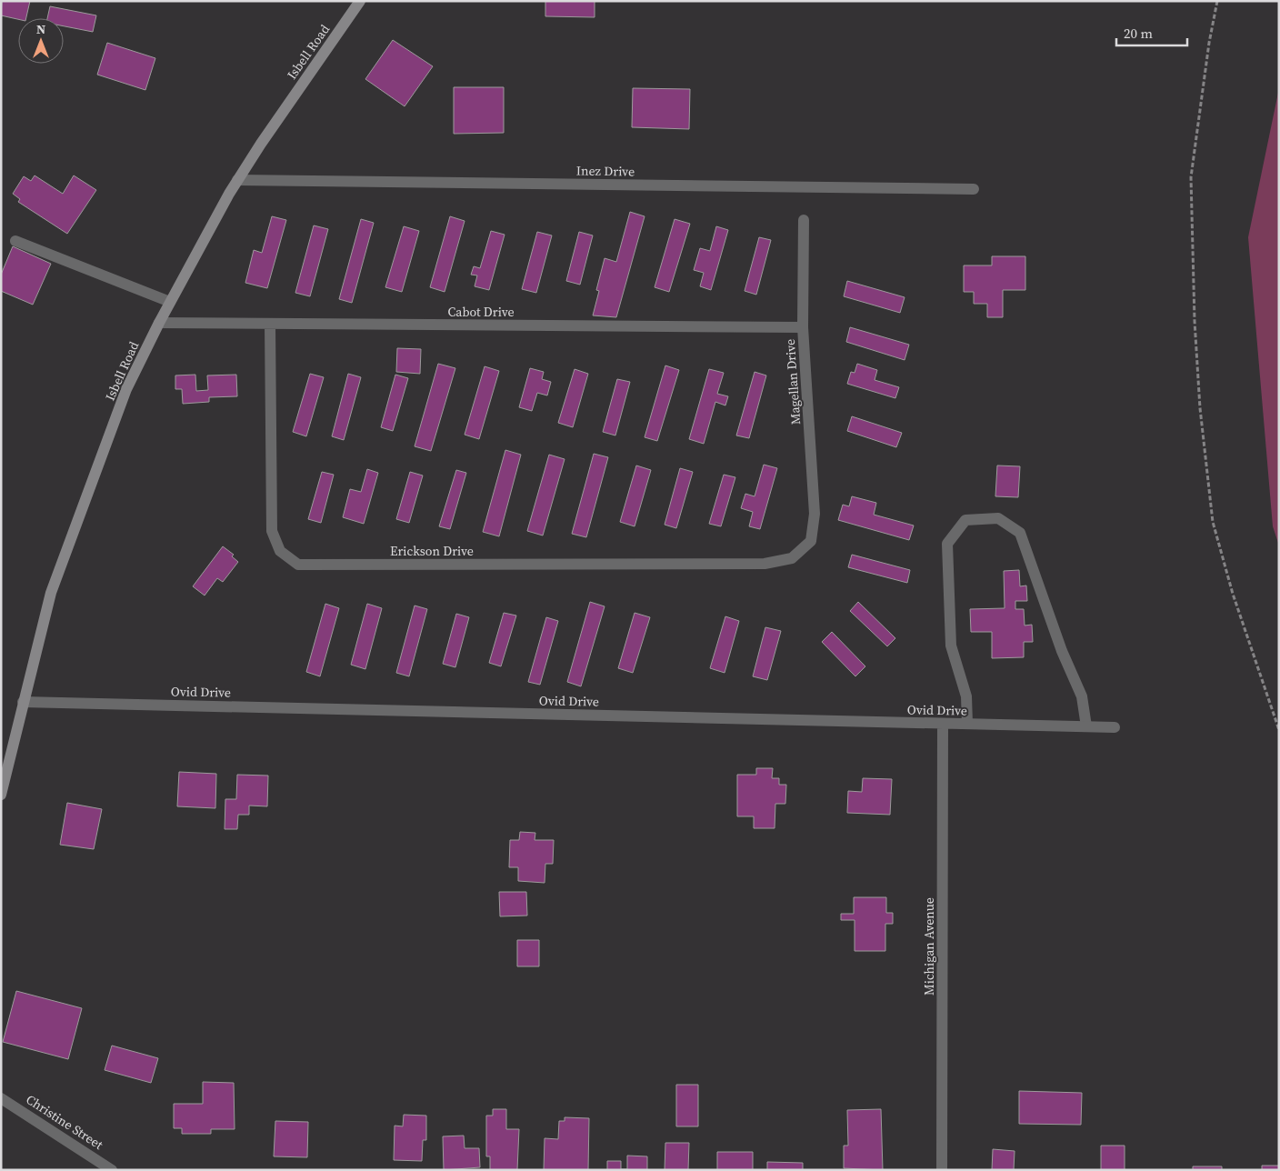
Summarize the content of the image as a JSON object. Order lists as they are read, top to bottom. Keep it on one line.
{"streets":{"street":["Isbell Road","Inez Drive","Cabot Drive","Magellan Drive","Erickson Drive","Ovid Drive","Michigan Avenue","Christine Street"]},"crossings":[["Isbell Road","Inez Drive"],["Isbell Road","Cabot Drive"],["Isbell Road","Ovid Drive"],["Cabot Drive","Magellan Drive"],["Cabot Drive","Erickson Drive"],["Magellan Drive","Erickson Drive"],["Ovid Drive","Michigan Avenue"]],"scale_bar":"20 m","north":"top"}
